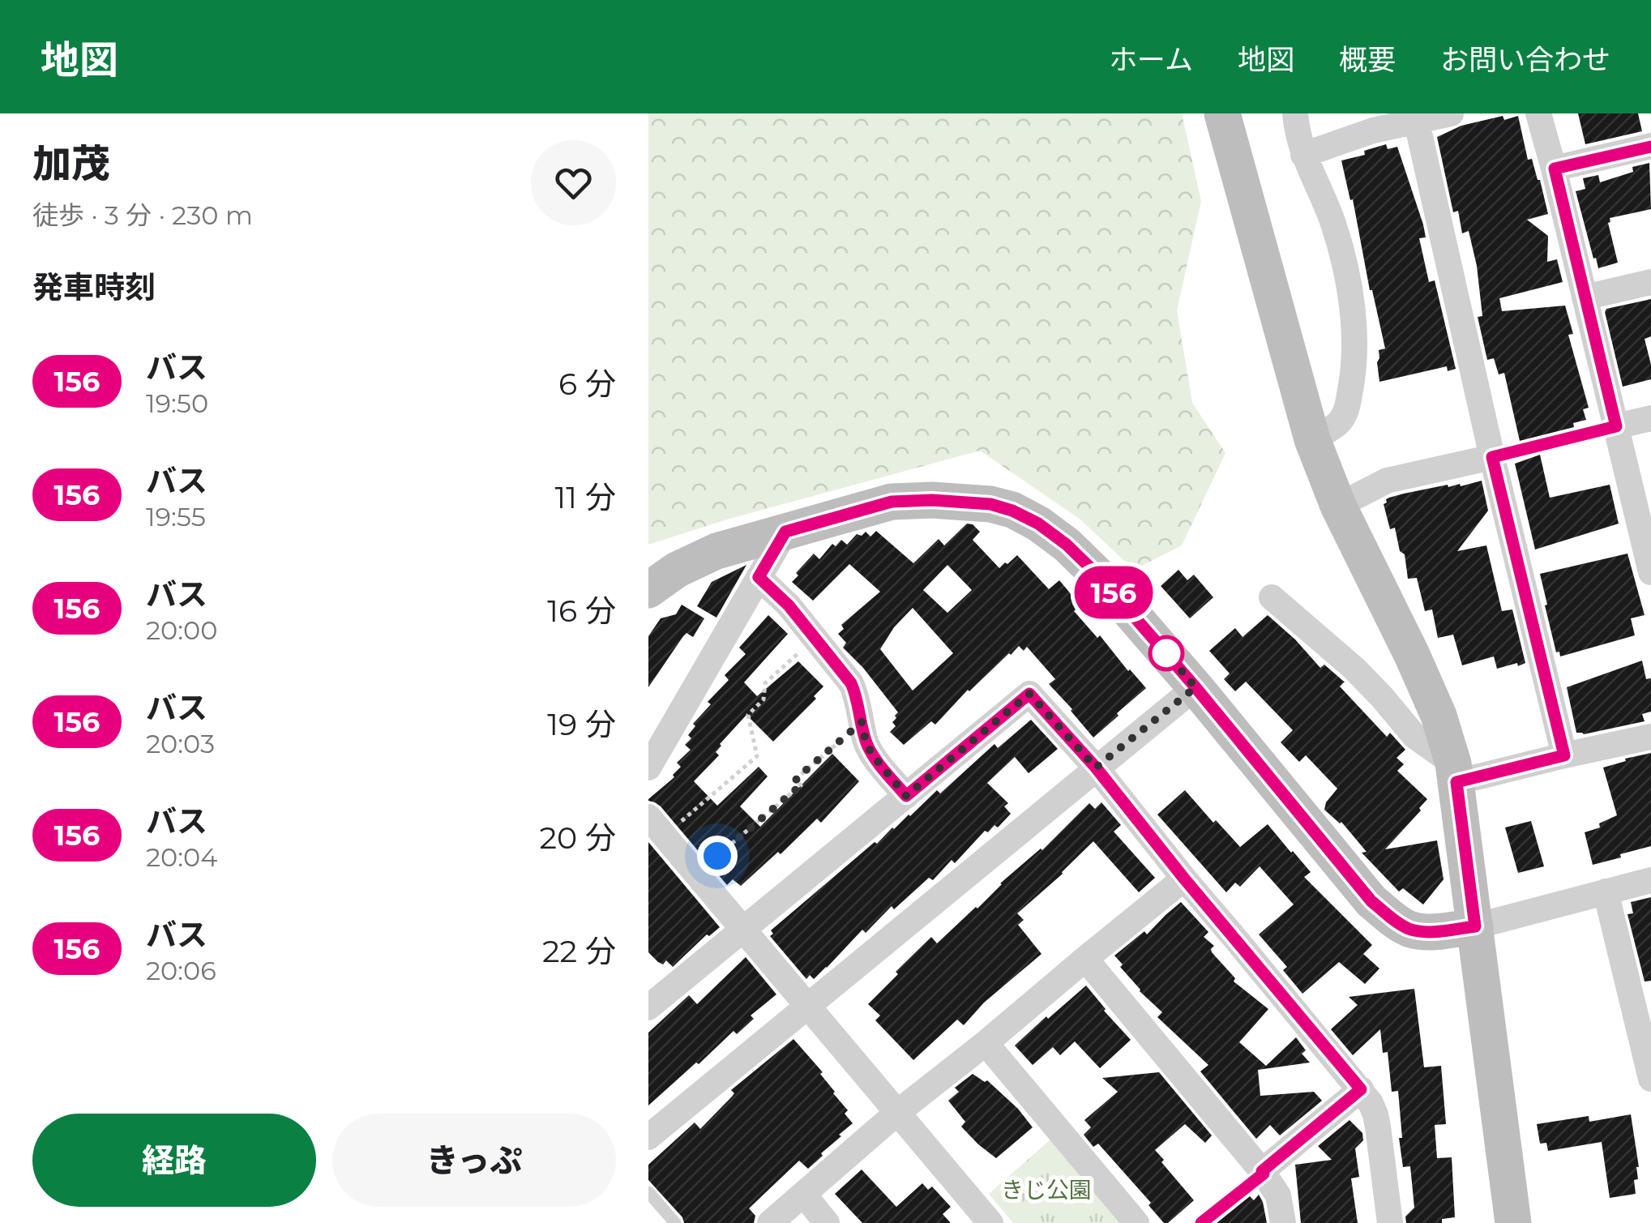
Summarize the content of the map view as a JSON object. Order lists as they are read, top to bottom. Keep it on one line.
{"parks":["きじ公園"],"lines":["bus line 156"],"page":{"header":"地図","nav":["ホーム","地図","概要","お問い合わせ"],"heading":[["加茂","徒歩 · 3 分 · 230 m"],"発車時刻"],"on_map":"156","list":[{"mark":"156","name":"バス","note":"19:50","value":"6 分"},{"mark":"156","name":"バス","note":"19:55","value":"11 分"},{"mark":"156","name":"バス","note":"20:00","value":"16 分"},{"mark":"156","name":"バス","note":"20:03","value":"19 分"},{"mark":"156","name":"バス","note":"20:04","value":"20 分"},{"mark":"156","name":"バス","note":"20:06","value":"22 分"}],"buttons":["経路","きっぷ"]}}
